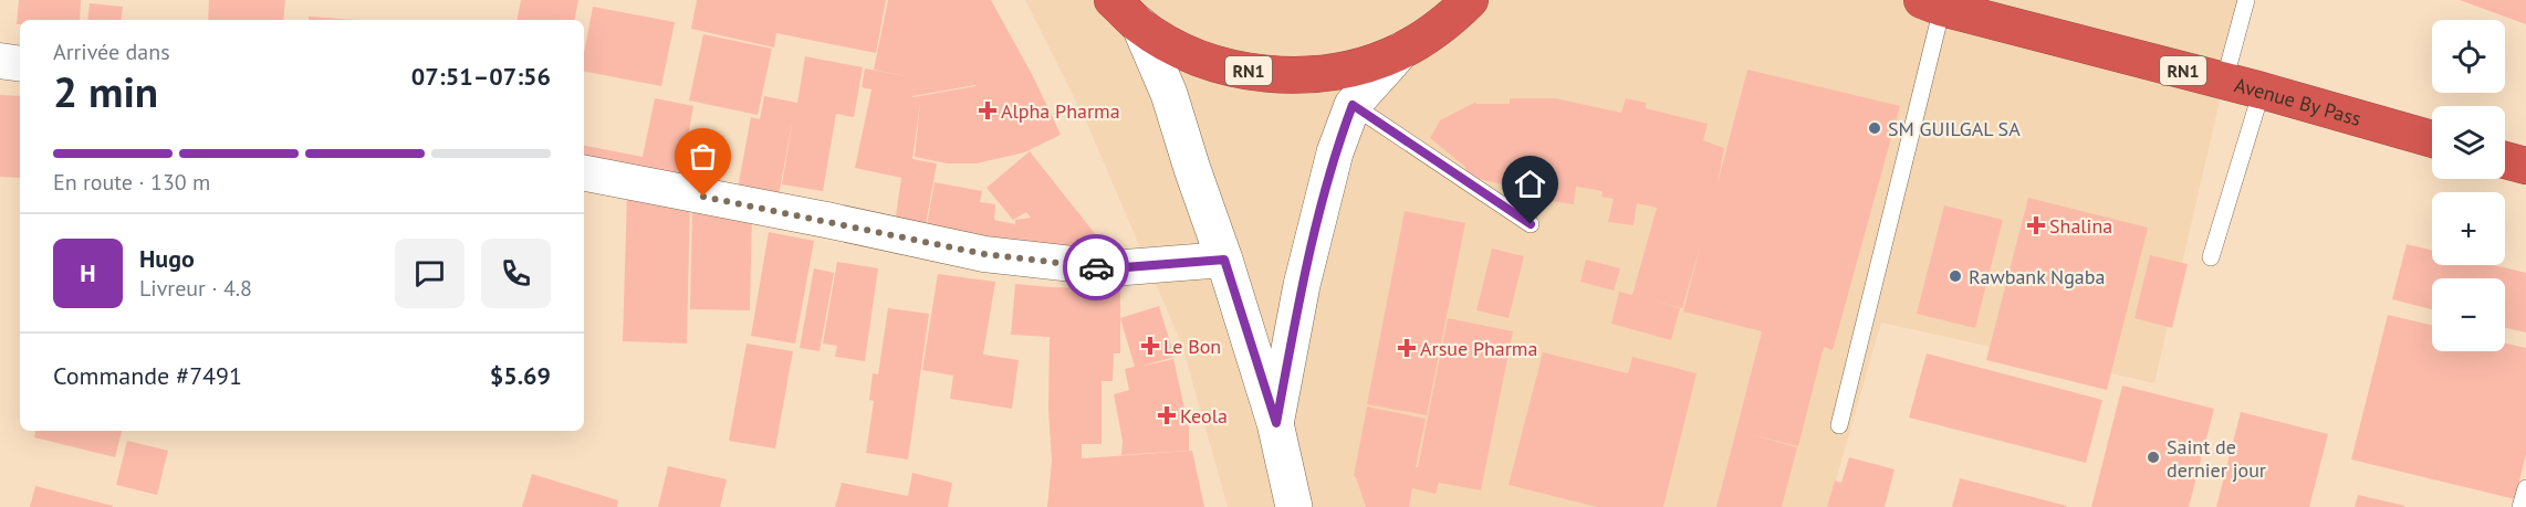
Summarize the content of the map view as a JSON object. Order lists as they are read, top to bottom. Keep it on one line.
{"streets":{"highway":["RN1","Avenue By Pass"]},"places":{"health":["Alpha Pharma","Shalina","Le Bon","Arsue Pharma","Keola"],"other":["SM GUILGAL SA","Rawbank Ngaba","Saint de dernier jour"]},"page":{"map_buttons":["+","−"],"heading":["2 min","Arrivée dans","07:51–07:56"],"panel":["Hugo","Livreur · 4.8","Commande #7491","$5.69"],"bar":"En route · 130 m","round":"H"}}
